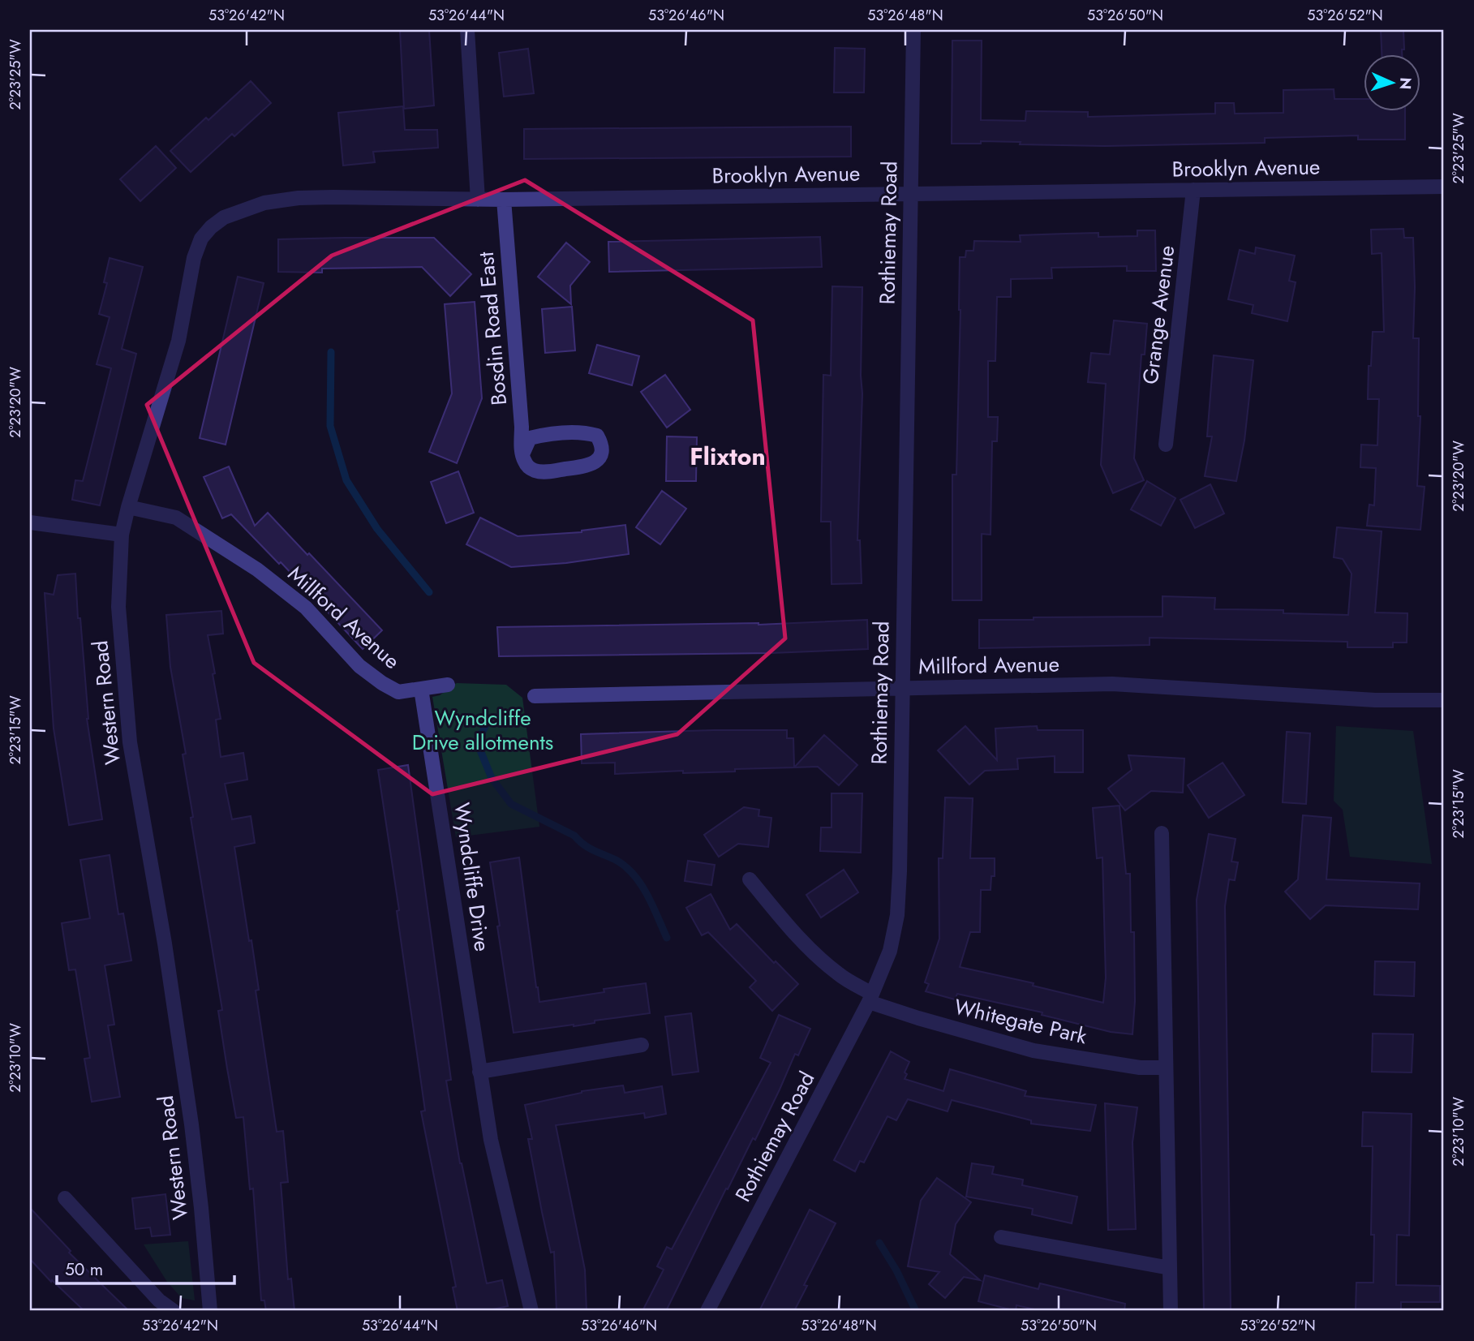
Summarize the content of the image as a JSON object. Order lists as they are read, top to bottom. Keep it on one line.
{"streets":{"street":["Brooklyn Avenue","Rothiemay Road","Grange Avenue","Bosdin Road East","Millford Avenue","Western Road","Wyndcliffe Drive","Whitegate Park"]},"crossings":[["Brooklyn Avenue","Rothiemay Road"],["Brooklyn Avenue","Grange Avenue"],["Brooklyn Avenue","Bosdin Road East"],["Brooklyn Avenue","Western Road"],["Rothiemay Road","Millford Avenue"],["Rothiemay Road","Whitegate Park"],["Millford Avenue","Western Road"],["Millford Avenue","Wyndcliffe Drive"]],"districts":["Flixton"],"parks":["Wyndcliffe Drive allotments"],"scale_bar":"50 m","north":"right","coordinates":["53°26'42\"N","53°26'44\"N","53°26'46\"N","53°26'48\"N","53°26'50\"N","53°26'52\"N","2°23'25\"W","2°23'20\"W","2°23'15\"W","2°23'10\"W"]}
